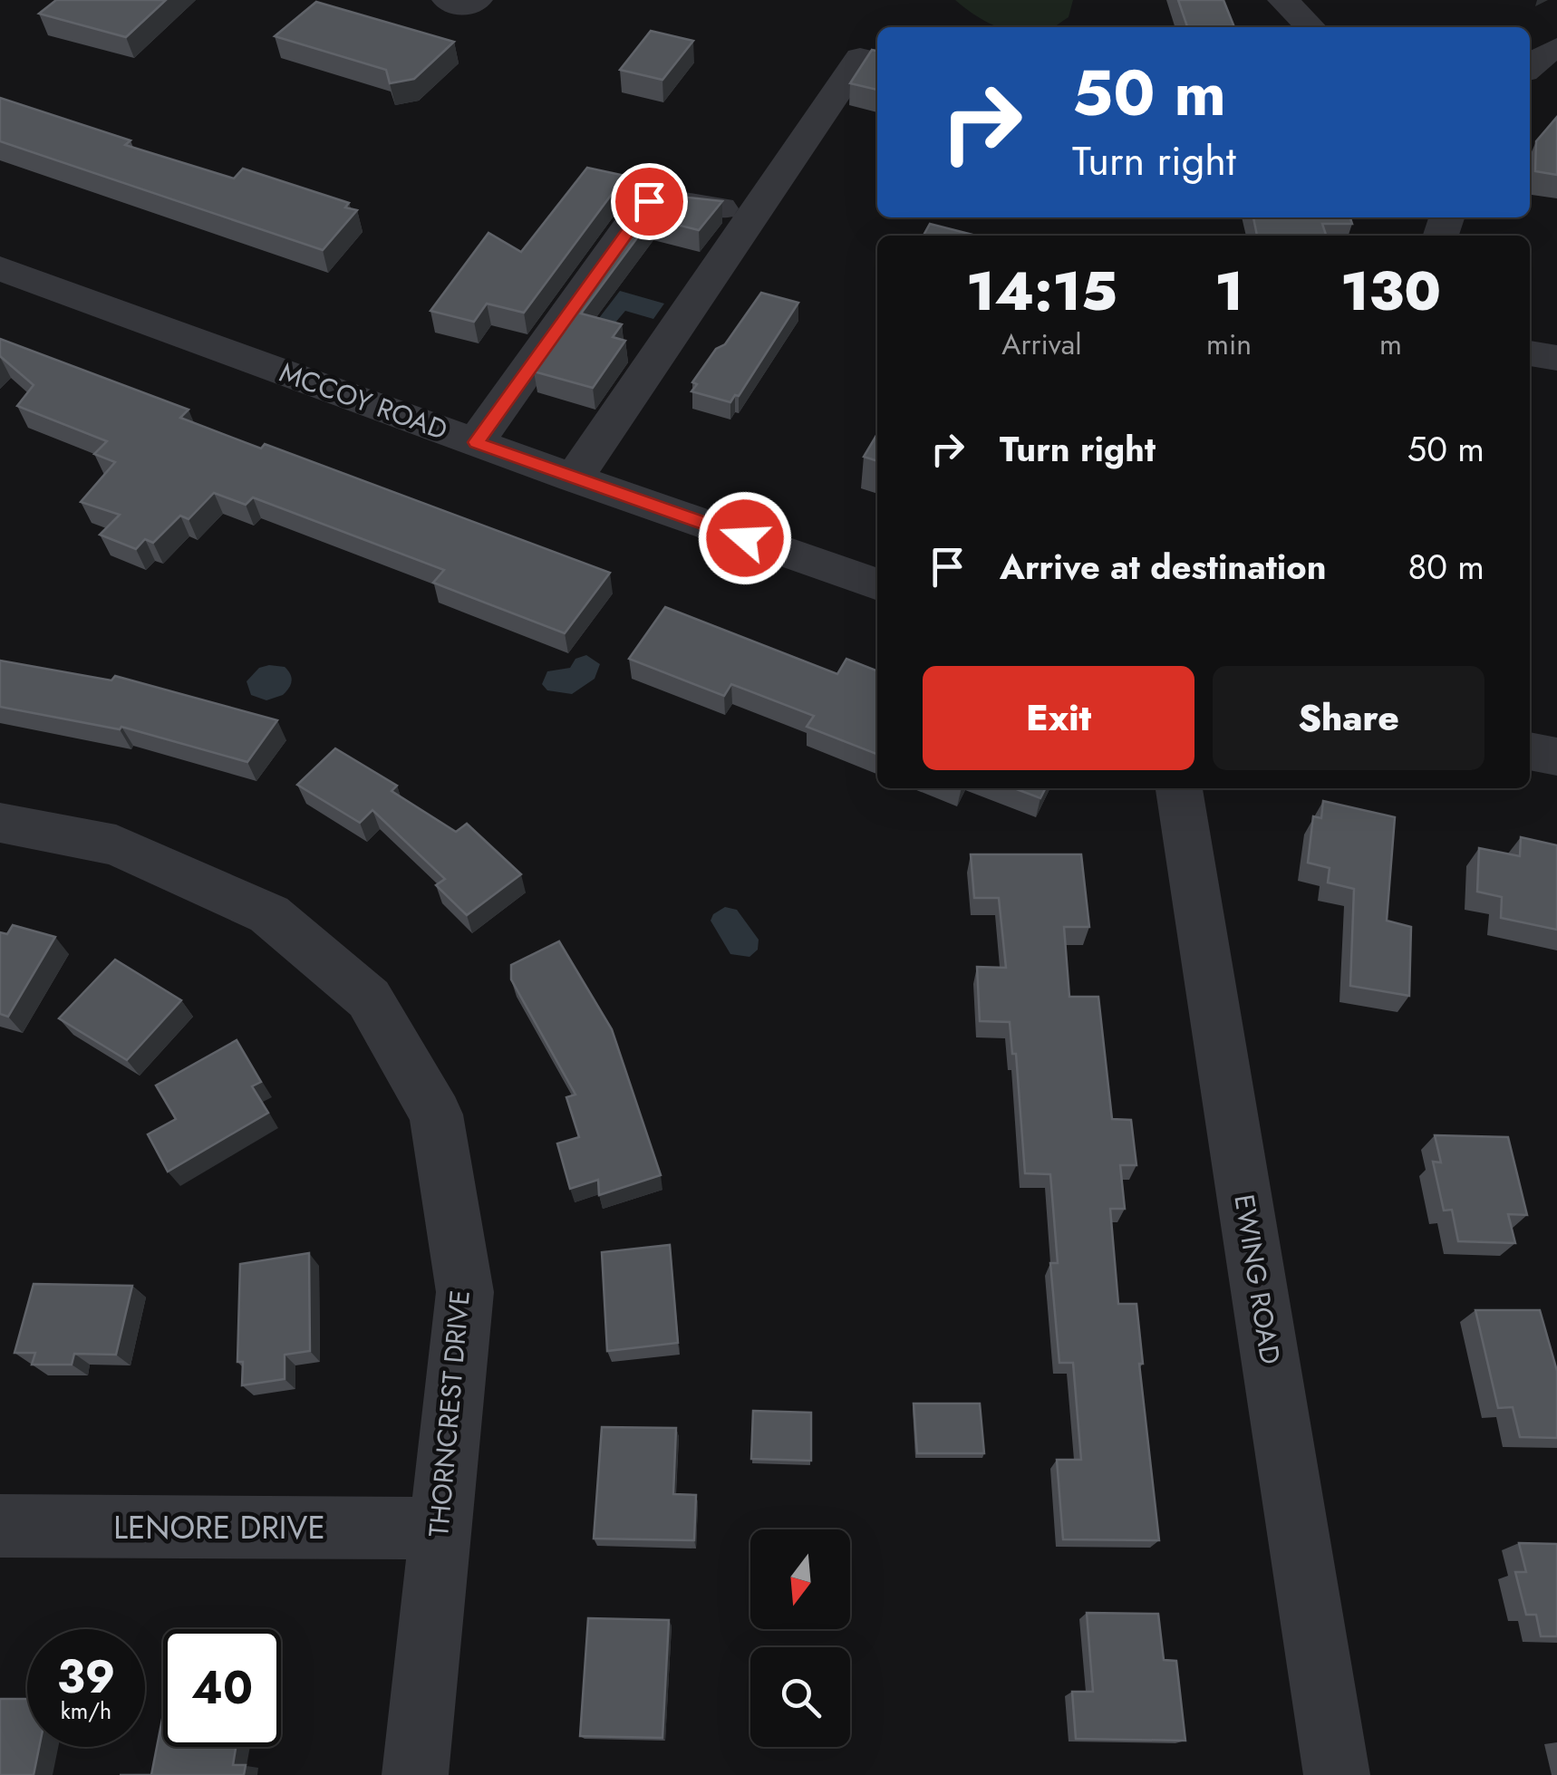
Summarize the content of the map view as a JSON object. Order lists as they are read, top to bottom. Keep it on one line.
{"streets":{"street":["MCCOY ROAD","EWING ROAD","THORNCREST DRIVE","LENORE DRIVE"]},"crossings":[["THORNCREST DRIVE","LENORE DRIVE"]],"north":"bottom","page":{"turn":["50 m","Turn right"],"eta":["14:15","Arrival","1","min","130","m"],"list":[{"name":"Turn right","value":"50 m"},{"name":"Arrive at destination","value":"80 m"}],"buttons":["Exit","Share"],"speed":"39 km/h","limit":"40"}}
